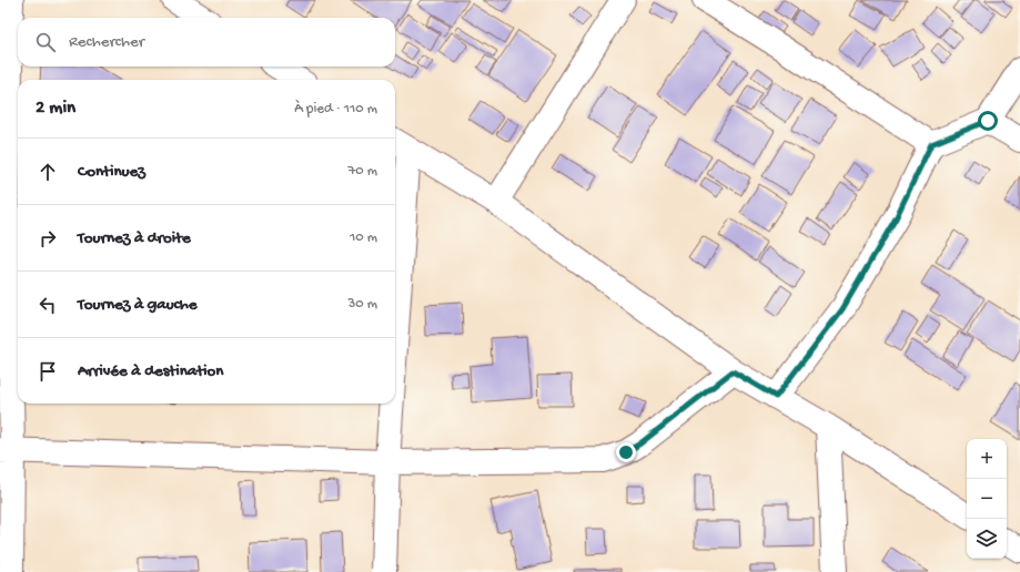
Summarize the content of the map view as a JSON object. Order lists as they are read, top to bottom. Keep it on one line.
{"page":{"search":"Rechercher","heading":["2 min","À pied · 110 m"],"list":[["Continuez","70 m"],["Tournez à droite","10 m"],["Tournez à gauche","30 m"],"Arrivée à destination"],"map_buttons":["+","−"]}}
